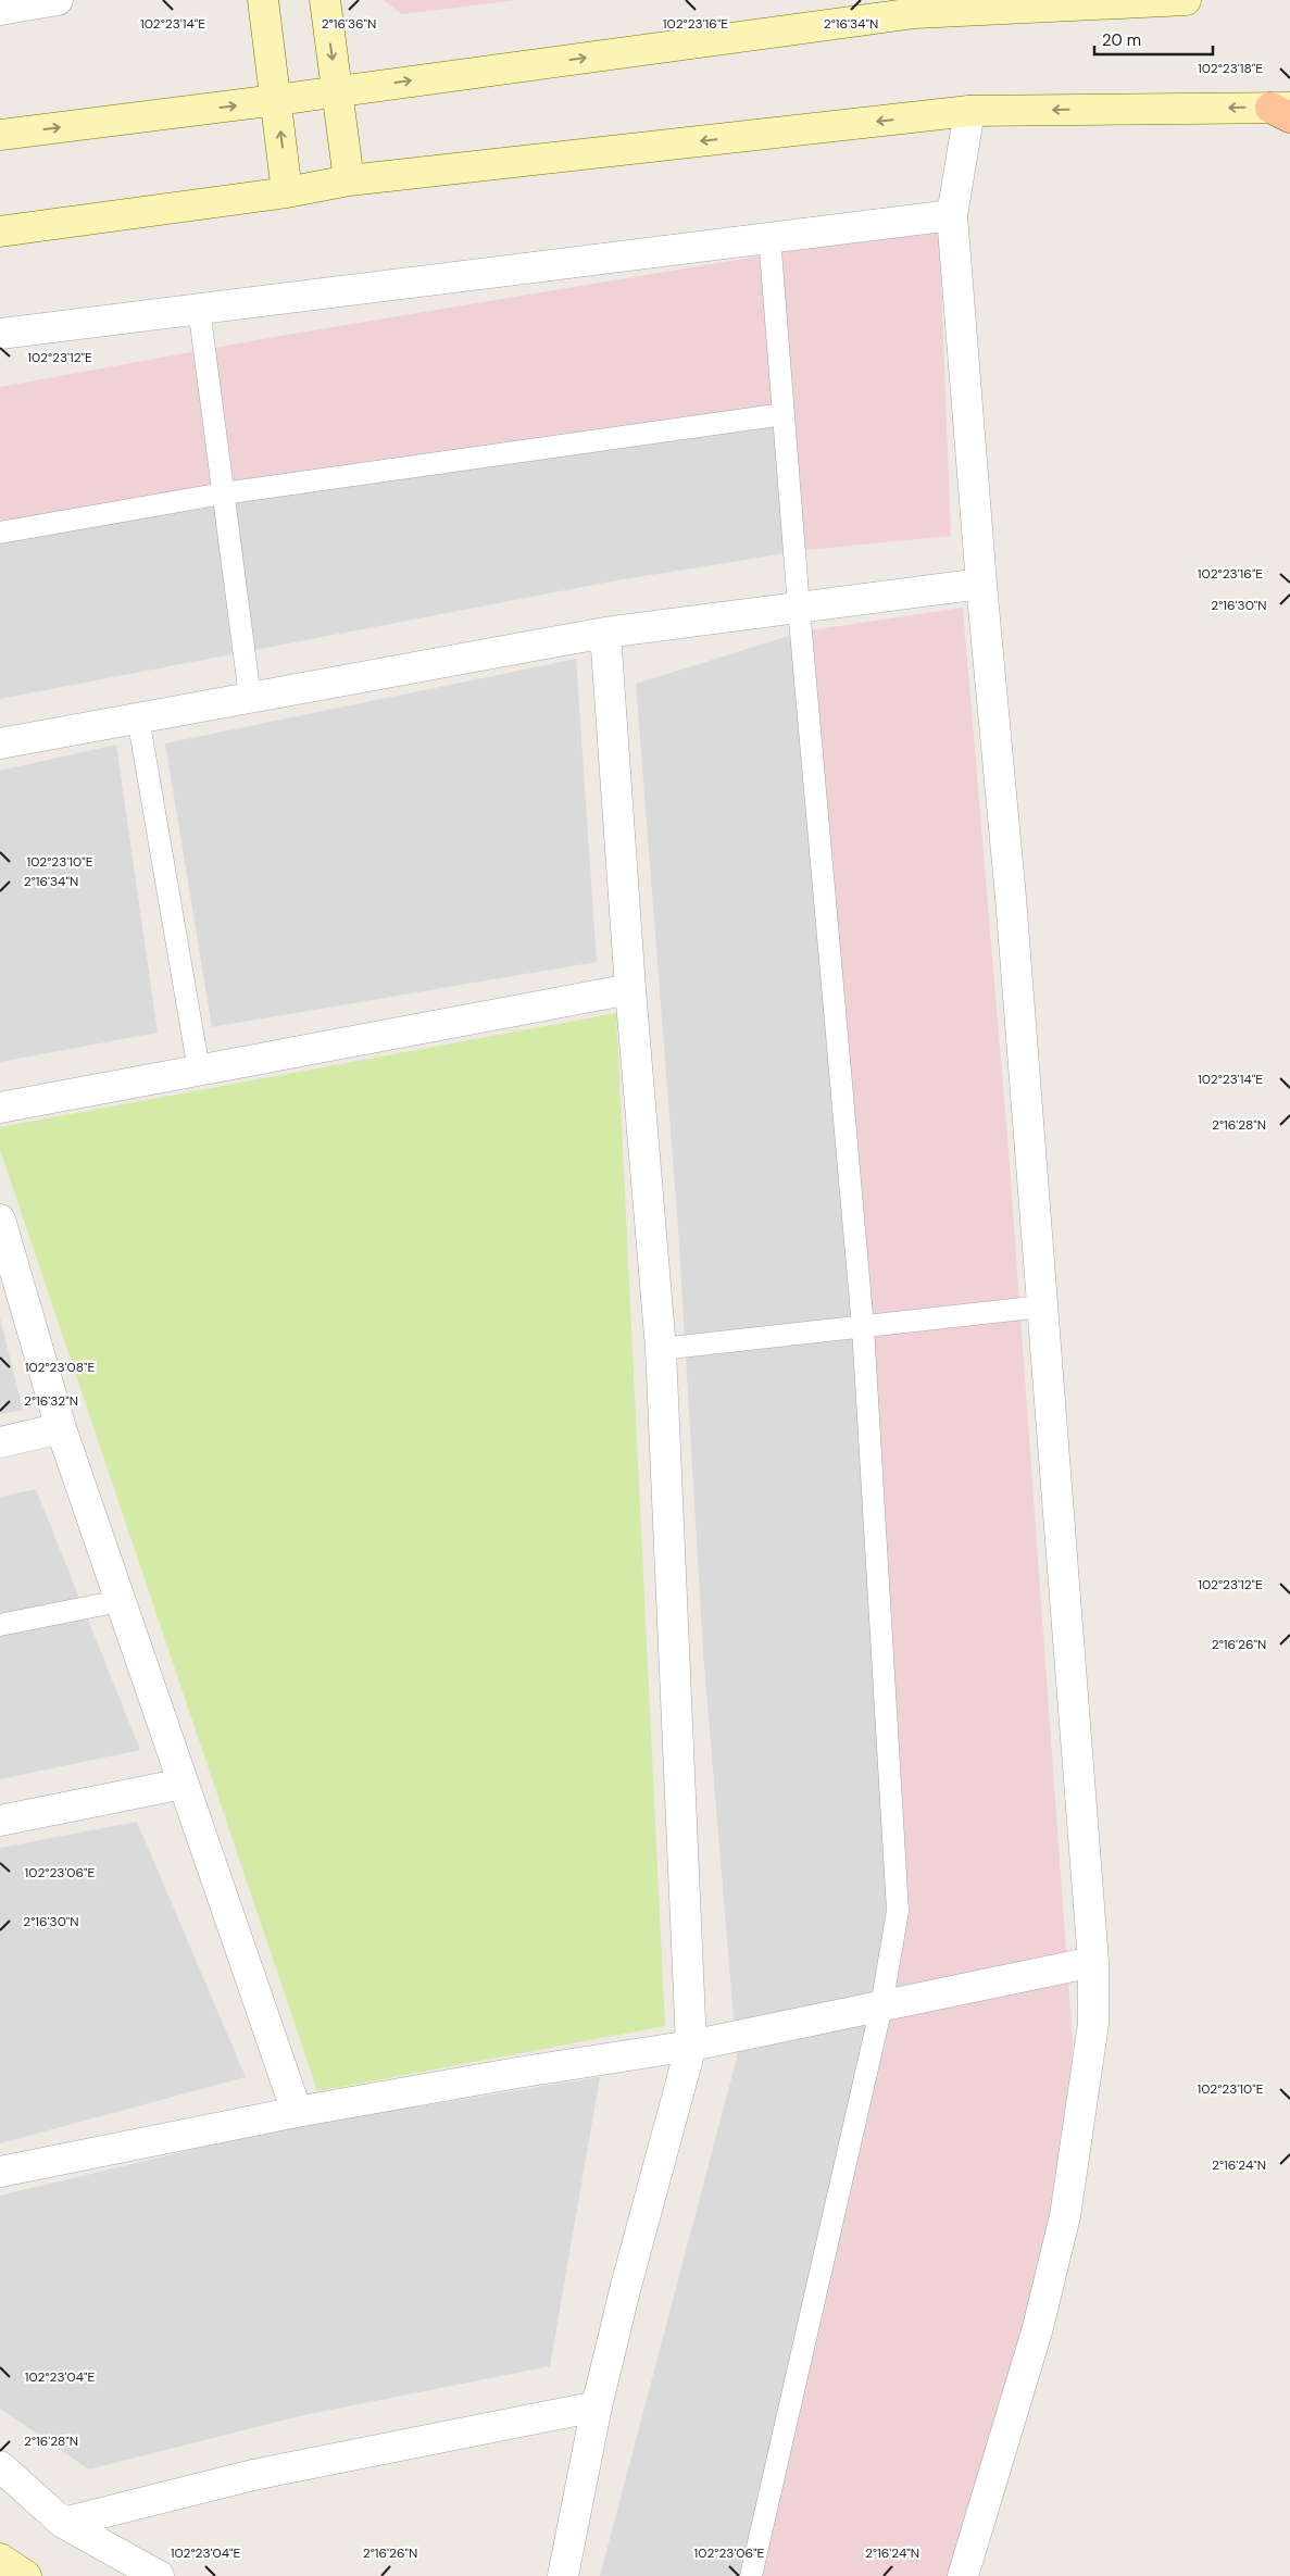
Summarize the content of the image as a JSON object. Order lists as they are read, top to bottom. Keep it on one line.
{"scale_bar":"20 m","coordinates":["102°23'14\"E","102°23'16\"E","2°16'36\"N","2°16'34\"N","102°23'18\"E","102°23'12\"E","2°16'30\"N","102°23'10\"E","2°16'28\"N","102°23'08\"E","2°16'32\"N","2°16'26\"N","102°23'06\"E","2°16'24\"N","102°23'04\"E"]}
